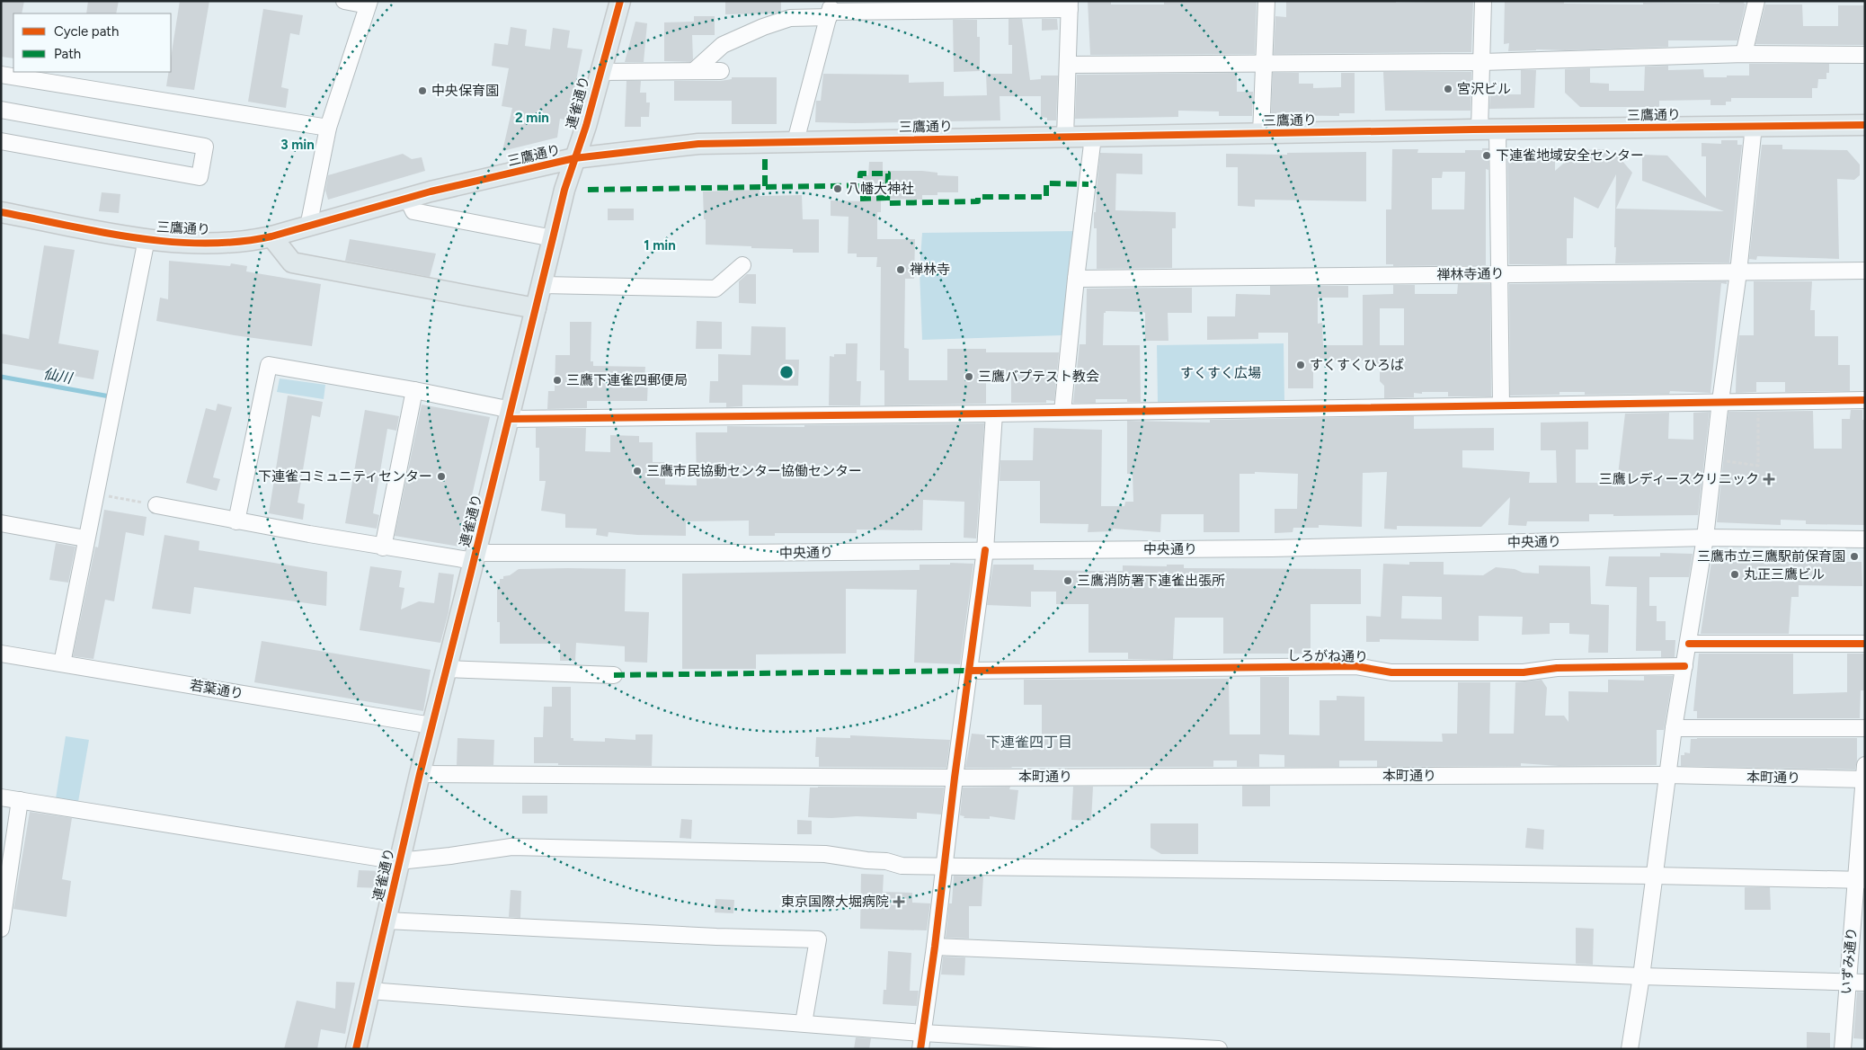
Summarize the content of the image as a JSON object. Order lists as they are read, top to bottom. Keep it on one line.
{"streets":{"main road":["連雀通り","三鷹通り"],"street":["禅林寺通り","中央通り","しろがね通り","若葉通り","本町通り","いずみ通り"]},"crossings":[["連雀通り","三鷹通り"],["連雀通り","中央通り"],["連雀通り","若葉通り"],["連雀通り","本町通り"],["本町通り","いずみ通り"]],"districts":["下連雀四丁目"],"water":["仙川"],"parks":["すくすく広場"],"places":{"other":["宮沢ビル","中央保育園","下連雀地域安全センター","八幡大神社","禅林寺","すくすくひろば","三鷹バプテスト教会","三鷹下連雀四郵便局","三鷹市民協動センター協働センター","下連雀コミュニティセンター","三鷹市立三鷹駅前保育園","丸正三鷹ビル","三鷹消防署下連雀出張所"],"health":["三鷹レディースクリニック","東京国際大堀病院"]},"legend":["Cycle path","Path"],"rings":["2 min","3 min","1 min"]}
